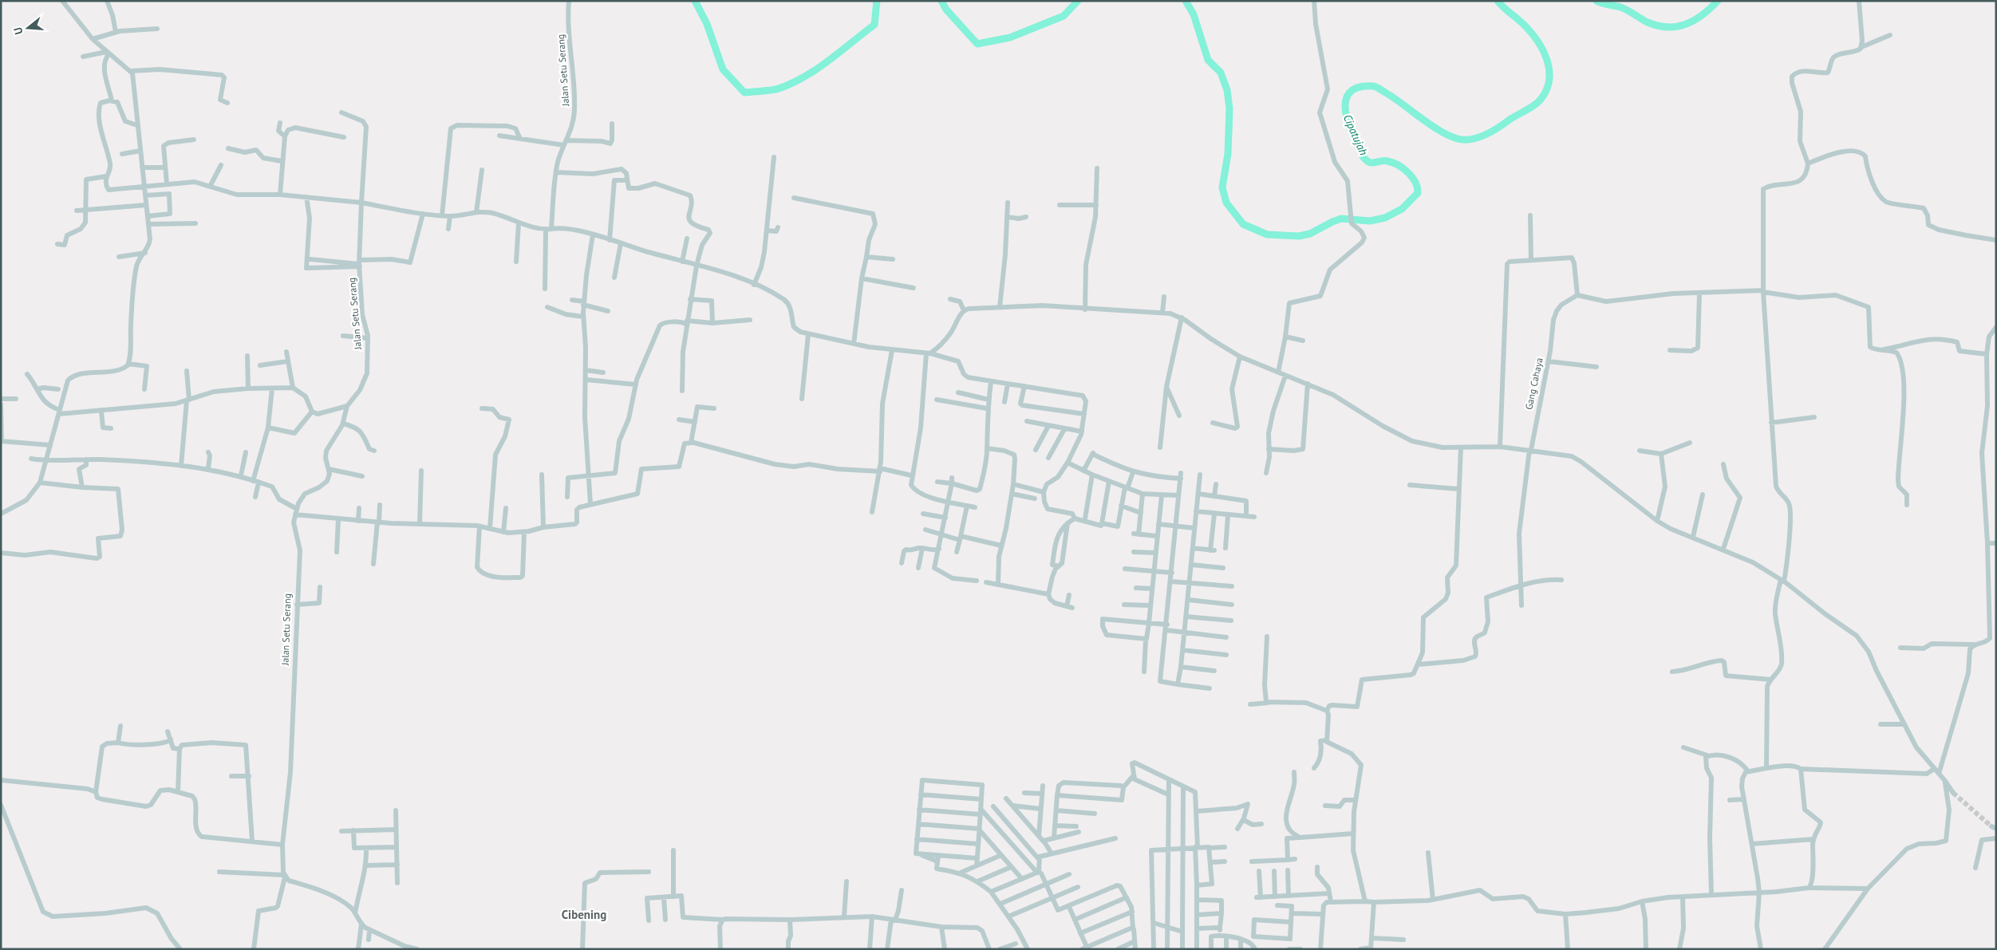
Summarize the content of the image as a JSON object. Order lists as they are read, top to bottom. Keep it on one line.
{"streets":{"street":["Jalan Setu Serang","Gang Cahaya"]},"districts":["Cibening"],"water":["Cipatujah"],"north":"left"}
